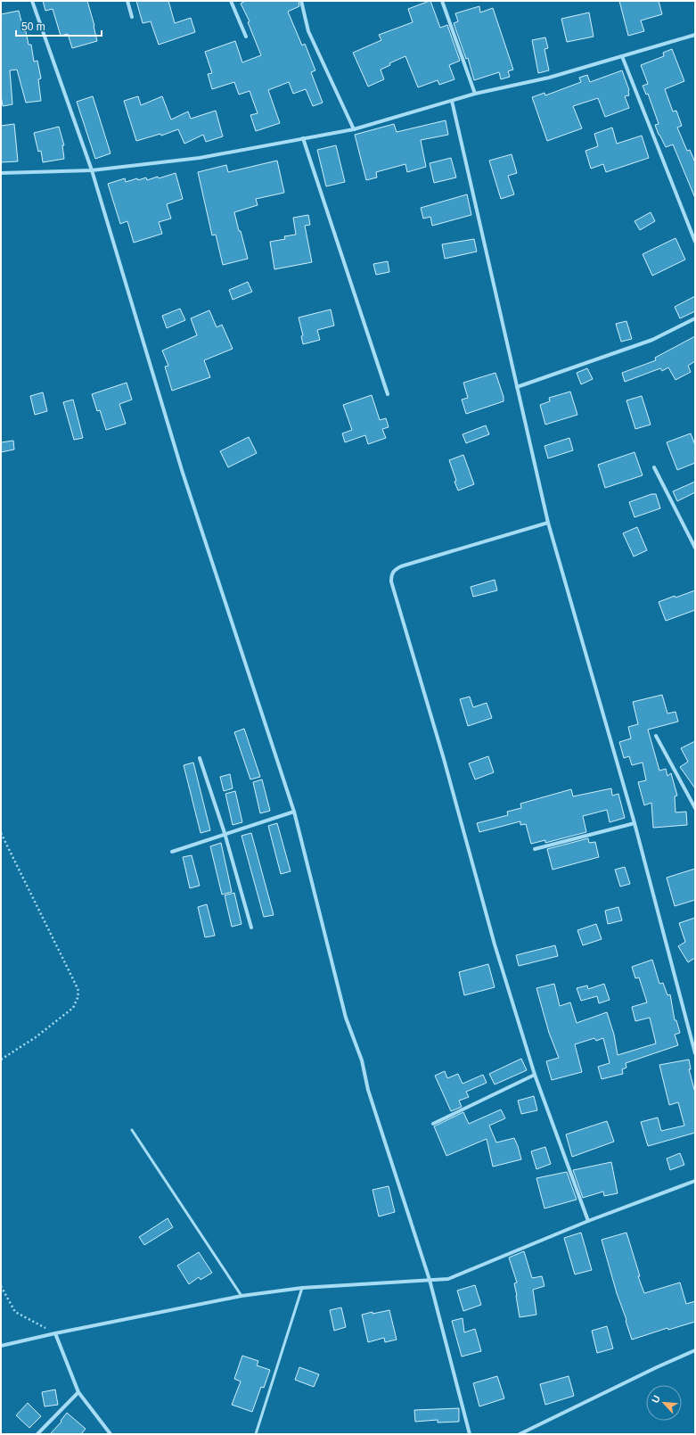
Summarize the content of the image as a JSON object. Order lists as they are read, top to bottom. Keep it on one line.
{"scale_bar":"50 m","north":"top left"}
